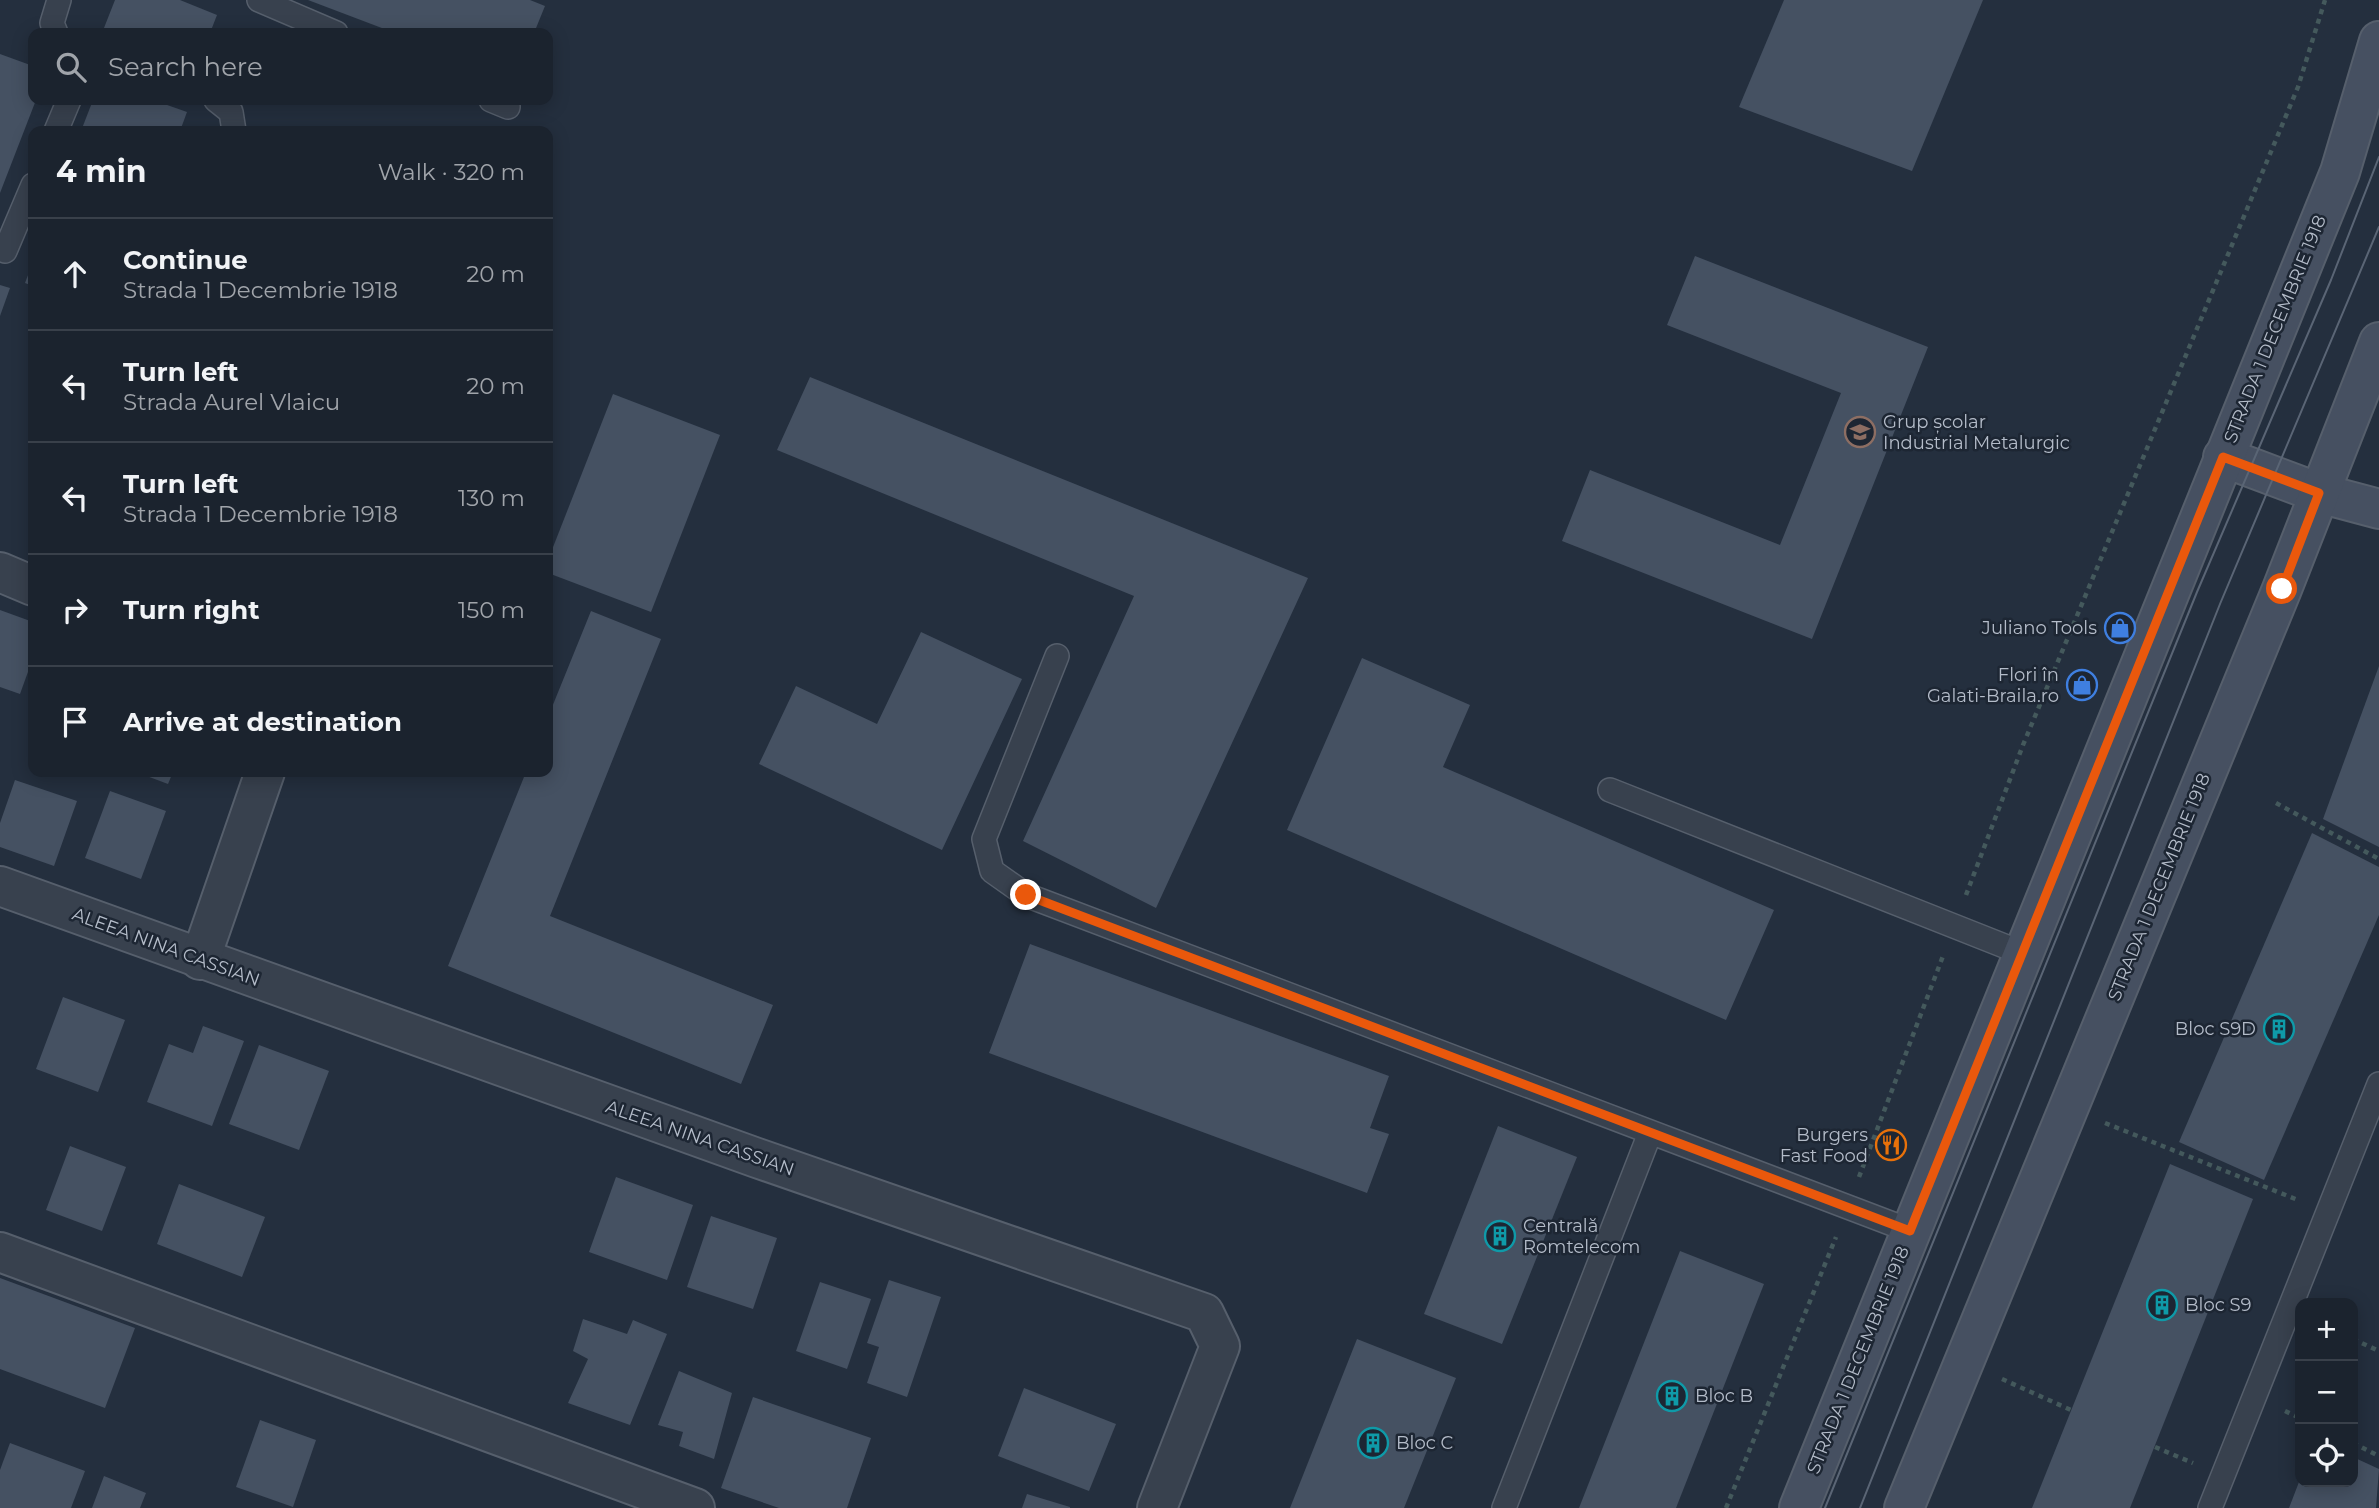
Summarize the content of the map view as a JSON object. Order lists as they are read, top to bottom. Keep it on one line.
{"streets":{"main road":["STRADA 1 DECEMBRIE 1918"],"street":["ALEEA NINA CASSIAN"]},"places":{"school or university":["Grup școlar Industrial Metalurgic"],"shop":["Juliano Tools","Flori în Galati-Braila.ro"],"building":["Bloc S9D","Centrală Romtelecom","Bloc S9","Bloc B","Bloc C"],"restaurant":["Burgers Fast Food"]},"page":{"search":"Search here","heading":["4 min","Walk · 320 m"],"list":[["Continue","Strada 1 Decembrie 1918","20 m"],["Turn left","Strada Aurel Vlaicu","20 m"],["Turn left","Strada 1 Decembrie 1918","130 m"],["Turn right","150 m"],"Arrive at destination"],"map_buttons":["+","−"]}}
